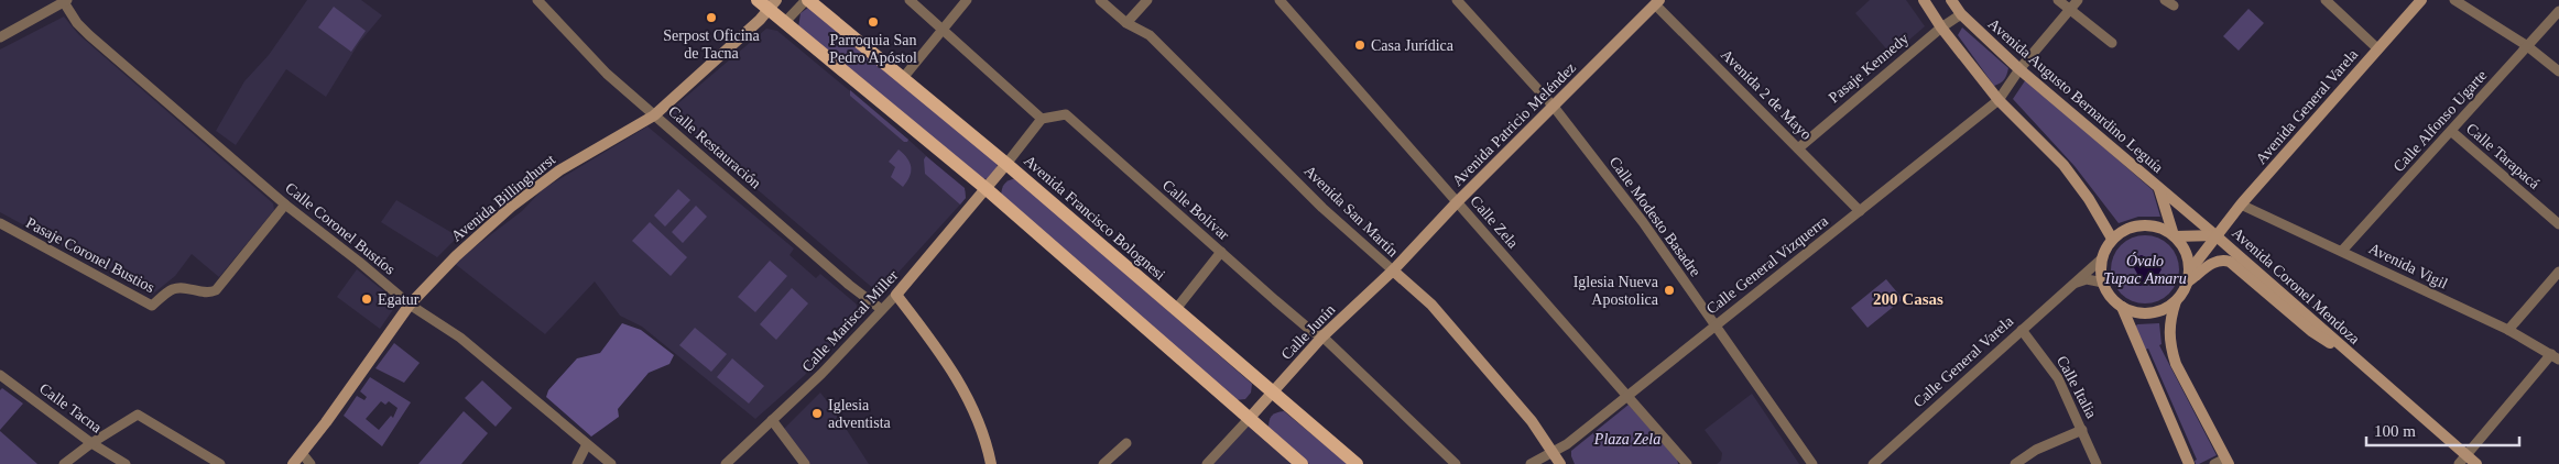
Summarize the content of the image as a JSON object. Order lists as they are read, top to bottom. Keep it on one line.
{"streets":{"main road":["Avenida Francisco Bolognesi"],"street":["Pasaje Kennedy","Avenida 2 de Mayo","Avenida Augusto Bernardino Leguía","Avenida General Varela","Calle Alfonso Ugarte","Avenida Patricio Meléndez","Calle Restauración","Calle Tarapacá","Avenida Billinghurst","Calle Bolívar","Avenida San Martín","Calle Modesto Basadre","Calle Zela","Calle Coronel Bustíos","Pasaje Coronel Bustios","Calle General Vizquerra","Avenida Vigil","Avenida Coronel Mendoza","Calle Mariscal Miller","Calle Junín","Calle General Varela","Calle Italia","Calle Tacna"]},"crossings":[["Pasaje Kennedy","Avenida 2 de Mayo"],["Pasaje Kennedy","Avenida Augusto Bernardino Leguía"],["Avenida 2 de Mayo","Avenida Patricio Meléndez"],["Avenida 2 de Mayo","Calle General Vizquerra"],["Avenida Augusto Bernardino Leguía","Avenida General Varela"],["Avenida Augusto Bernardino Leguía","Calle General Vizquerra"],["Avenida Augusto Bernardino Leguía","Avenida Coronel Mendoza"],["Avenida Augusto Bernardino Leguía","Calle General Varela"],["Avenida General Varela","Avenida Vigil"],["Avenida General Varela","Avenida Coronel Mendoza"],["Avenida General Varela","Calle General Varela"],["Calle Alfonso Ugarte","Calle Tarapacá"],["Calle Alfonso Ugarte","Avenida Vigil"],["Avenida Patricio Meléndez","Avenida San Martín"],["Avenida Patricio Meléndez","Calle Modesto Basadre"],["Avenida Patricio Meléndez","Calle Zela"],["Avenida Patricio Meléndez","Calle Junín"],["Calle Restauración","Avenida Billinghurst"],["Calle Restauración","Calle Mariscal Miller"],["Avenida Billinghurst","Calle Coronel Bustíos"],["Calle Bolívar","Calle Junín"],["Avenida San Martín","Calle General Vizquerra"],["Avenida San Martín","Calle Junín"],["Calle Modesto Basadre","Calle General Vizquerra"],["Avenida Francisco Bolognesi","Calle Mariscal Miller"],["Avenida Francisco Bolognesi","Calle Junín"],["Calle Zela","Calle General Vizquerra"],["Calle Coronel Bustíos","Pasaje Coronel Bustios"],["Avenida Coronel Mendoza","Calle General Varela"],["Calle General Varela","Calle Italia"]],"districts":["200 Casas"],"parks":["Óvalo Tupac Amaru","Plaza Zela"],"places":["Serpost Oficina de Tacna","Parroquia San Pedro Apóstol","Casa Jurídica","Iglesia Nueva Apostolica","Egatur","Iglesia adventista"],"scale_bar":"100 m"}
